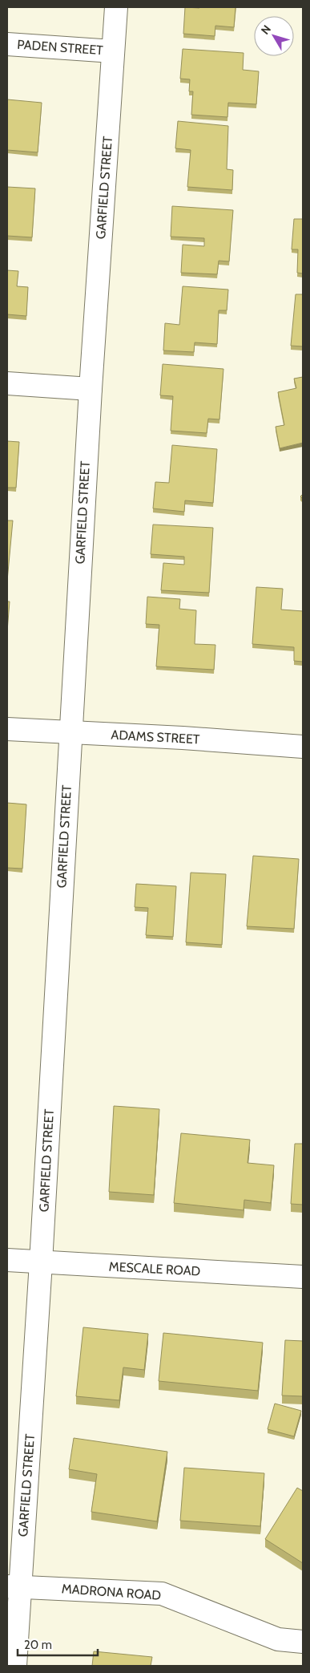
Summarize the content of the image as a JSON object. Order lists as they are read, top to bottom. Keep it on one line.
{"streets":{"street":["PADEN STREET","GARFIELD STREET","ADAMS STREET","MESCALE ROAD","MADRONA ROAD"]},"crossings":[["PADEN STREET","GARFIELD STREET"],["GARFIELD STREET","ADAMS STREET"],["GARFIELD STREET","MESCALE ROAD"],["GARFIELD STREET","MADRONA ROAD"]],"scale_bar":"20 m","north":"top left"}
